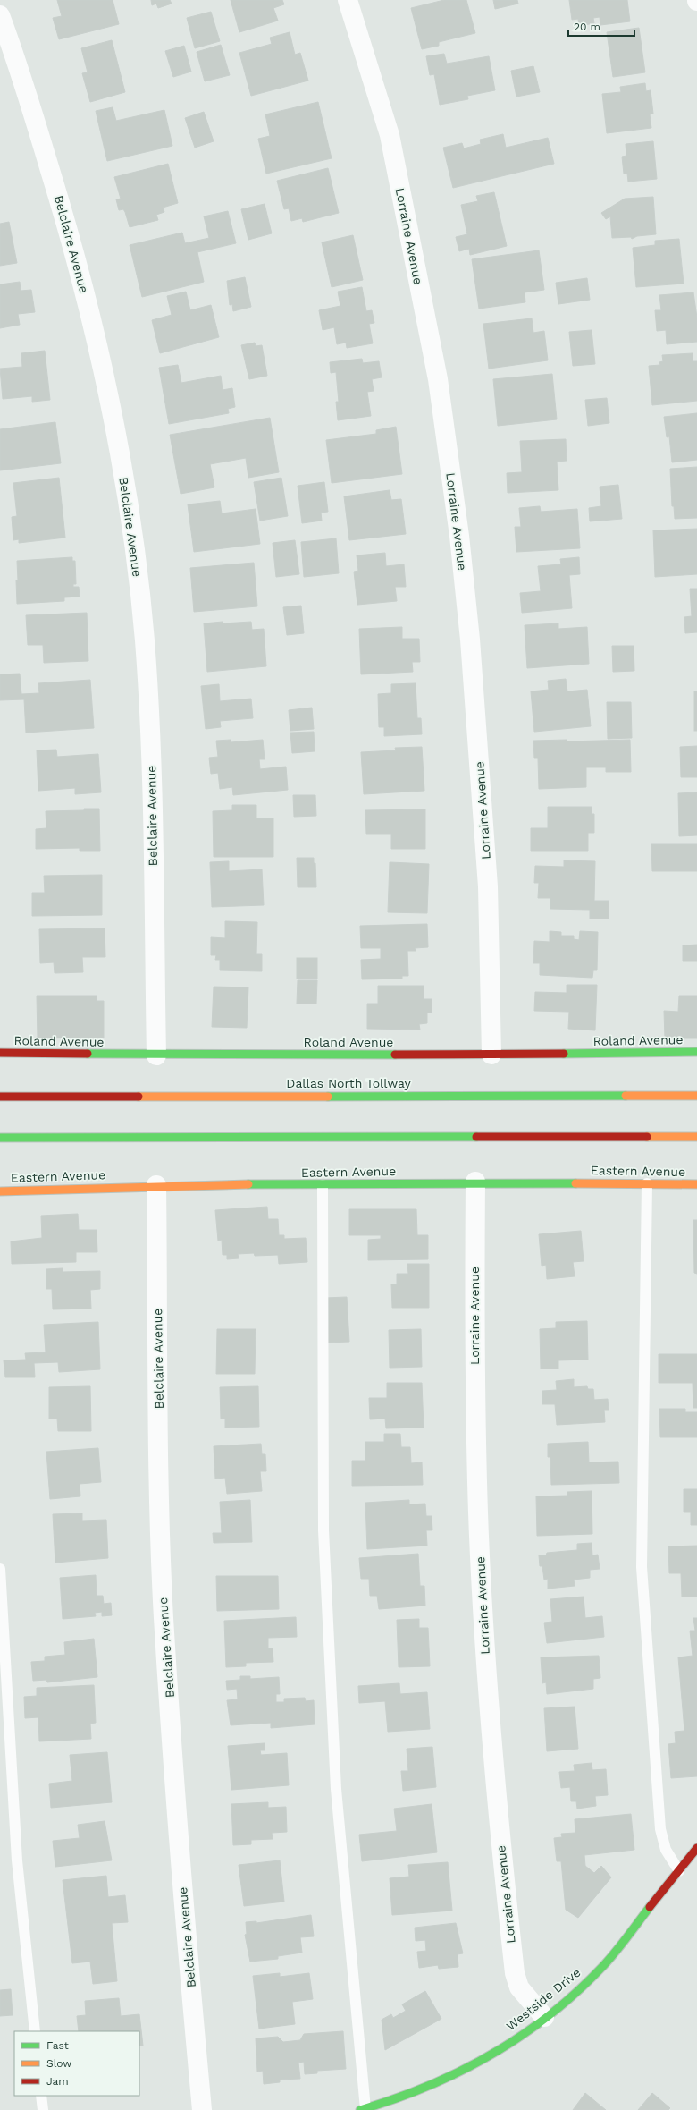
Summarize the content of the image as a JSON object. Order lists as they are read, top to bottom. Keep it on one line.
{"streets":{"main road":["Roland Avenue","Dallas North Tollway","Eastern Avenue","Westside Drive"],"street":["Lorraine Avenue","Belclaire Avenue"]},"crossings":[["Lorraine Avenue","Roland Avenue"],["Lorraine Avenue","Eastern Avenue"],["Lorraine Avenue","Westside Drive"],["Belclaire Avenue","Roland Avenue"],["Belclaire Avenue","Eastern Avenue"]],"legend":["Fast","Slow","Jam"],"scale_bar":"20 m"}
